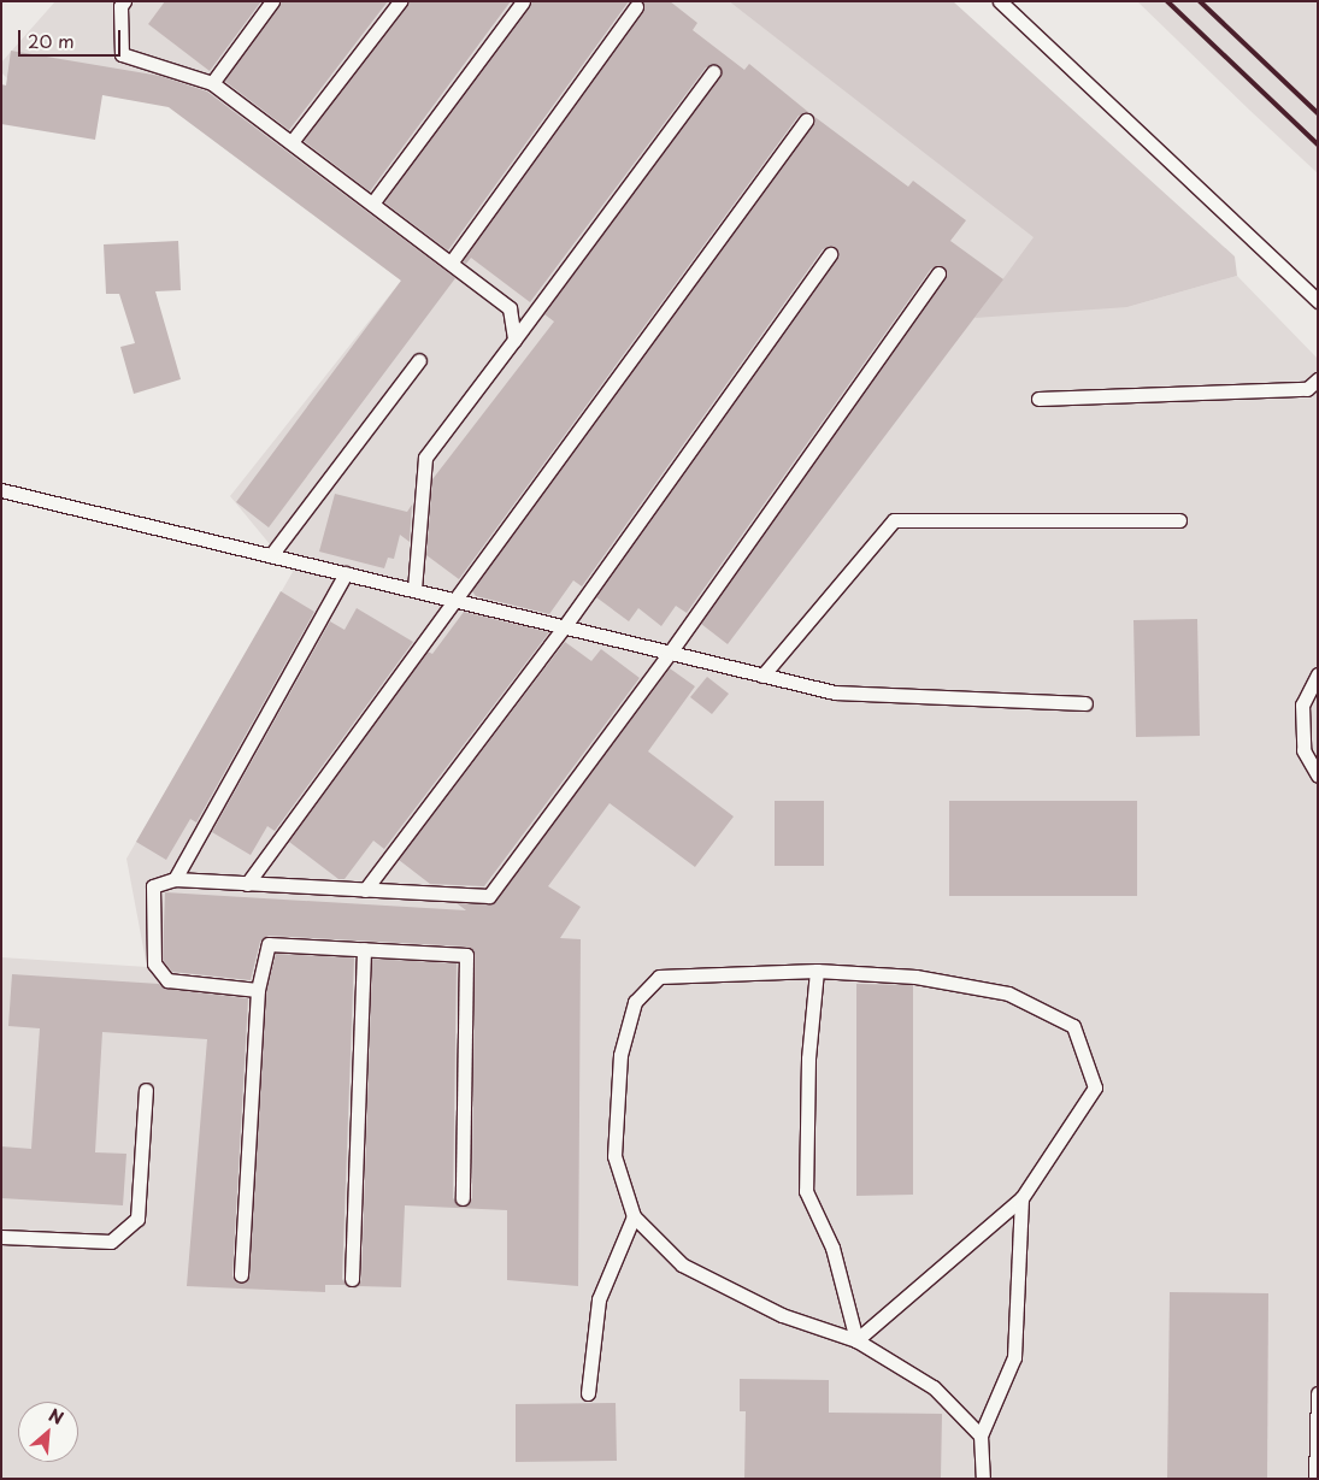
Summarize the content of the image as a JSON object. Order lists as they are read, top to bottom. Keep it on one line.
{"scale_bar":"20 m","north":"top right"}
